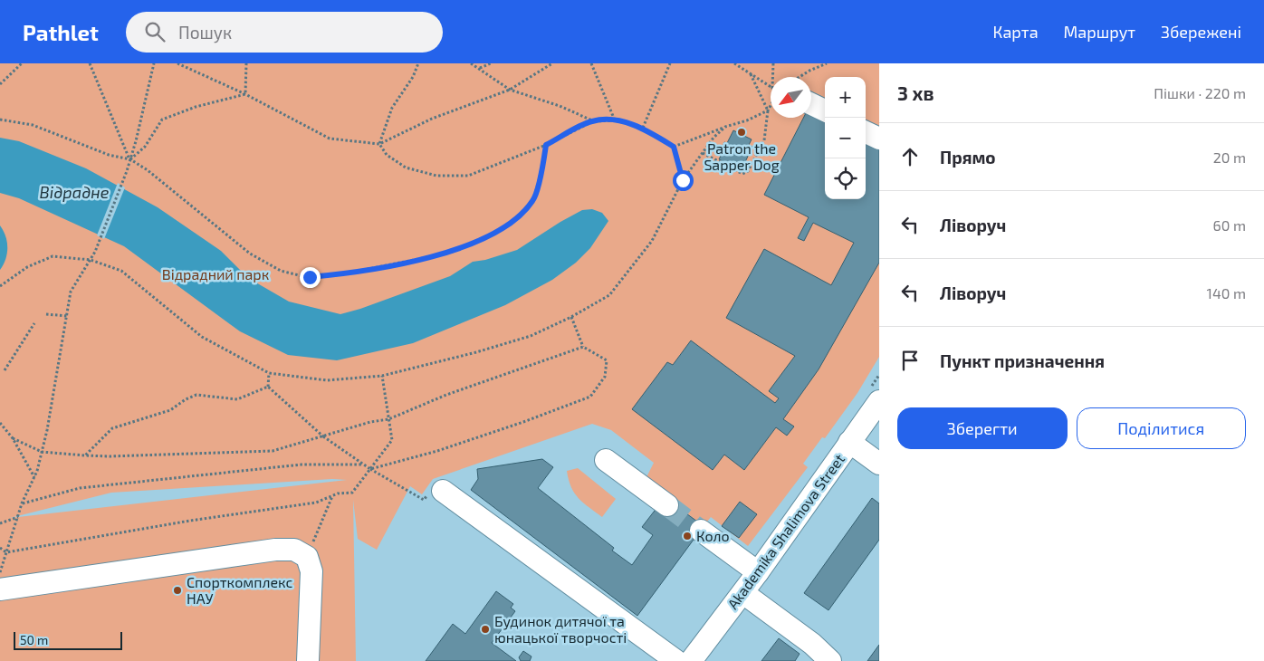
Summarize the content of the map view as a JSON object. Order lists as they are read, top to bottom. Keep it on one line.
{"streets":{"street":["Akademika Shalimova Street"]},"water":["Відрадне"],"parks":["Відрадний парк"],"places":["Patron the Sapper Dog","Коло","Спорткомплекс НАУ","Будинок дитячої та юнацької творчості"],"scale_bar":"50 m","north":"bottom left","page":{"header":"Pathlet","search":"Пошук","nav":["Карта","Маршрут","Збережені"],"heading":["3 хв","Пішки · 220 m"],"map_buttons":["+","−"],"list":[["Прямо","20 m"],["Ліворуч","60 m"],["Ліворуч","140 m"],"Пункт призначення"],"buttons":["Зберегти","Поділитися"],"scale":"50 m"}}
